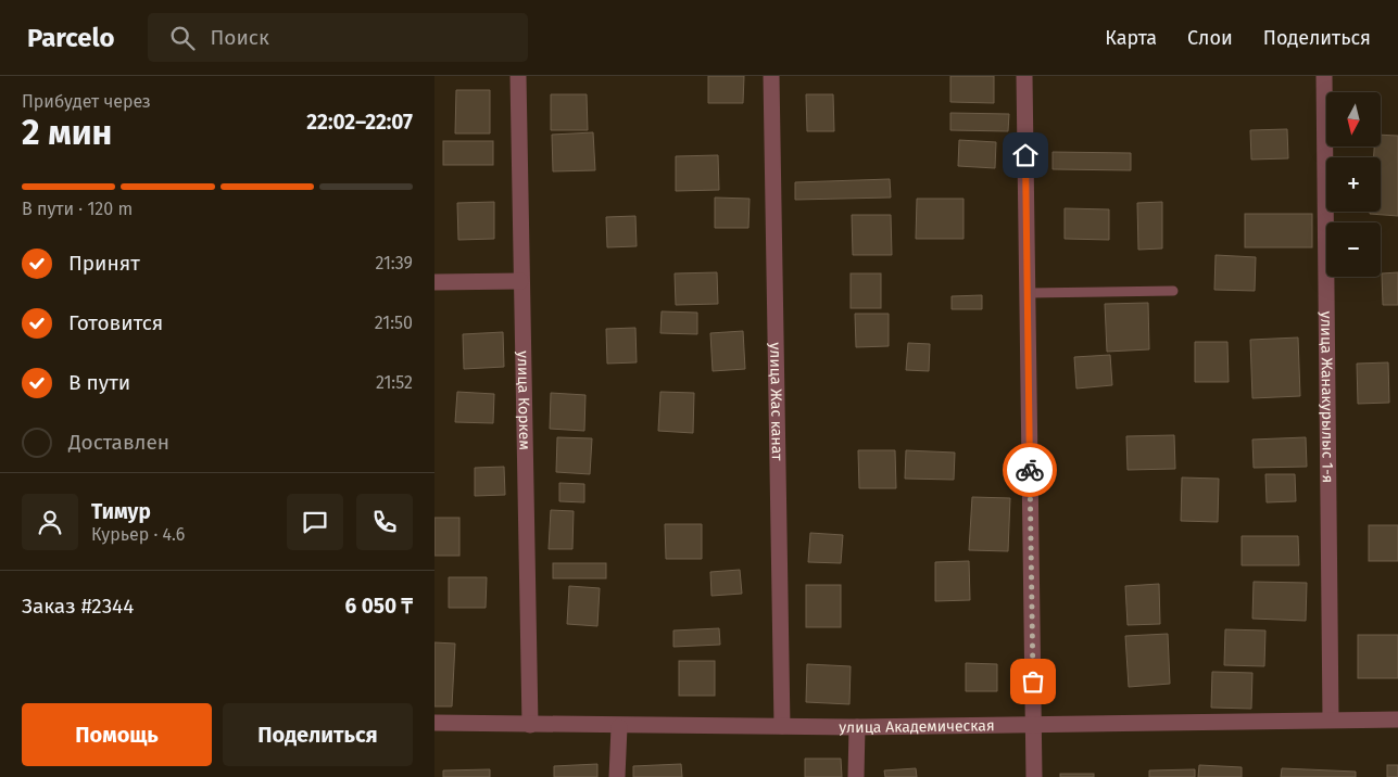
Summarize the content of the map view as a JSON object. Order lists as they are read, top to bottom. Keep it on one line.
{"streets":{"street":["улица Жанакурылыс 1-я","улица Коркем","улица Жас канат","улица Академическая"]},"crossings":[["улица Жанакурылыс 1-я","улица Академическая"],["улица Коркем","улица Академическая"],["улица Жас канат","улица Академическая"]],"north":"bottom","page":{"header":"Parcelo","search":"Поиск","nav":["Карта","Слои","Поделиться"],"heading":["2 мин","Прибудет через","22:02–22:07"],"panel":["Тимур","Курьер · 4.6","Заказ #2344","6 050 ₸"],"map_buttons":["+","−"],"bar":"В пути · 120 m","list":[["Принят","21:39"],["Готовится","21:50"],["В пути","21:52"],"Доставлен"],"buttons":["Помощь","Поделиться"]}}
